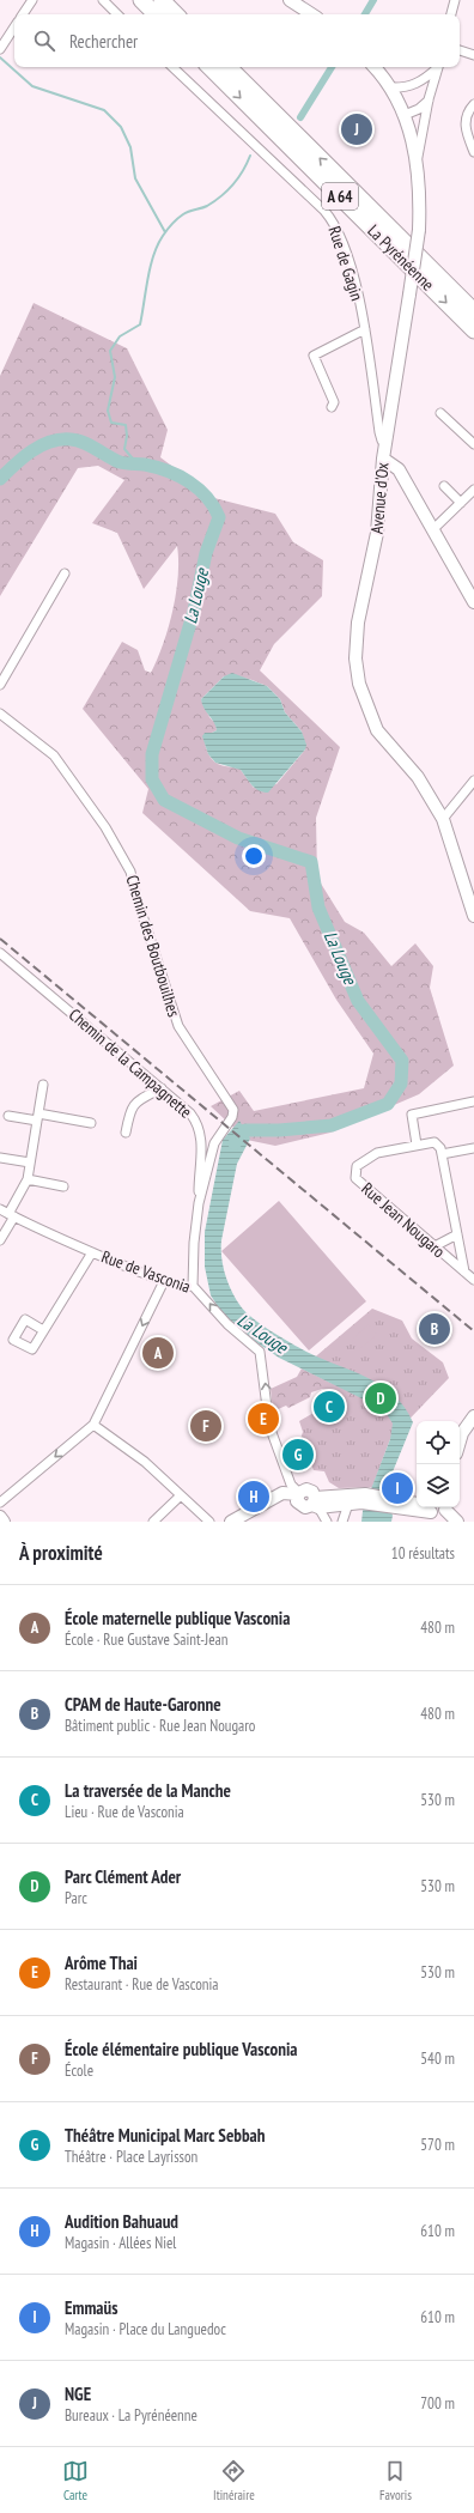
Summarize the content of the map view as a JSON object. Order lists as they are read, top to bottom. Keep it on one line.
{"streets":{"highway":["A 64","La Pyrénéenne"],"street":["Rue de Gagin","Avenue d'Ox","Chemin des Boutbouilhes","Chemin de la Campagnette","Rue Jean Nougaro","Rue de Vasconia"]},"crossings":[["Rue de Gagin","Avenue d'Ox"],["Chemin des Boutbouilhes","Chemin de la Campagnette"]],"one_way":["Rue de Vasconia"],"water":["La Louge"],"page":{"search":"Rechercher","pins":["J","B","A","D","C","E","F","G","I","H"],"heading":["À proximité","10 résultats"],"list":[{"mark":"A","name":"École maternelle publique Vasconia","note":"École · Rue Gustave Saint-Jean","value":"480 m"},{"mark":"B","name":"CPAM de Haute-Garonne","note":"Bâtiment public · Rue Jean Nougaro","value":"480 m"},{"mark":"C","name":"La traversée de la Manche","note":"Lieu · Rue de Vasconia","value":"530 m"},{"mark":"D","name":"Parc Clément Ader","note":"Parc","value":"530 m"},{"mark":"E","name":"Arôme Thai","note":"Restaurant · Rue de Vasconia","value":"530 m"},{"mark":"F","name":"École élémentaire publique Vasconia","note":"École","value":"540 m"},{"mark":"G","name":"Théâtre Municipal Marc Sebbah","note":"Théâtre · Place Layrisson","value":"570 m"},{"mark":"H","name":"Audition Bahuaud","note":"Magasin · Allées Niel","value":"610 m"},{"mark":"I","name":"Emmaüs","note":"Magasin · Place du Languedoc","value":"610 m"},{"mark":"J","name":"NGE","note":"Bureaux · La Pyrénéenne","value":"700 m"}],"nav":["Carte","Itinéraire","Favoris"]}}
